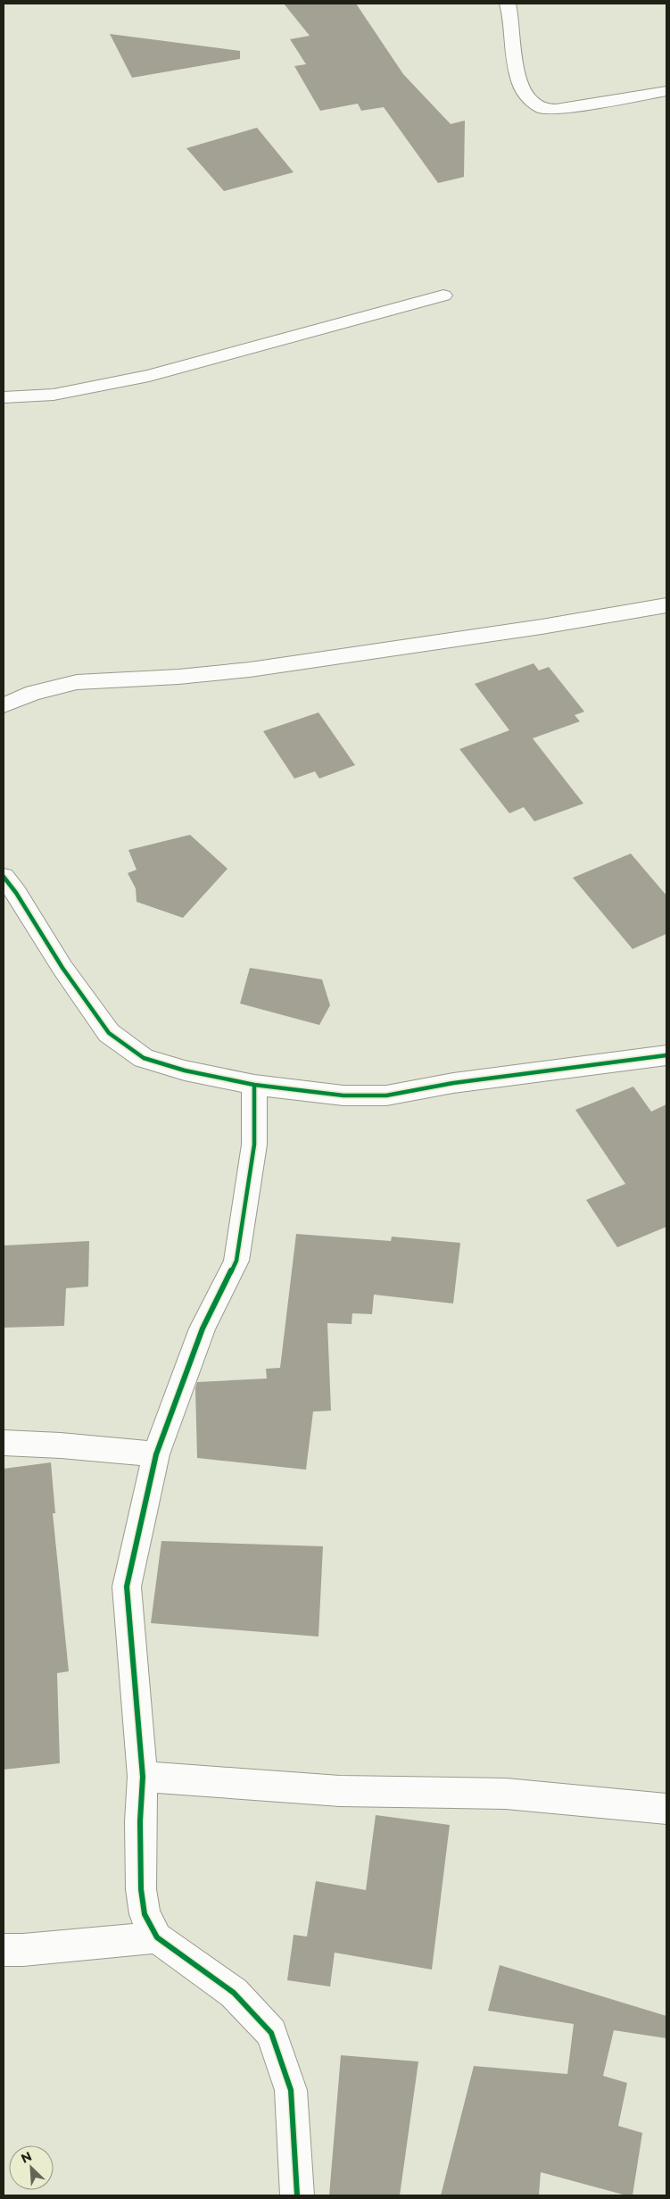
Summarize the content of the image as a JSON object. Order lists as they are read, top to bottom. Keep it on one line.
{"north":"top left"}
